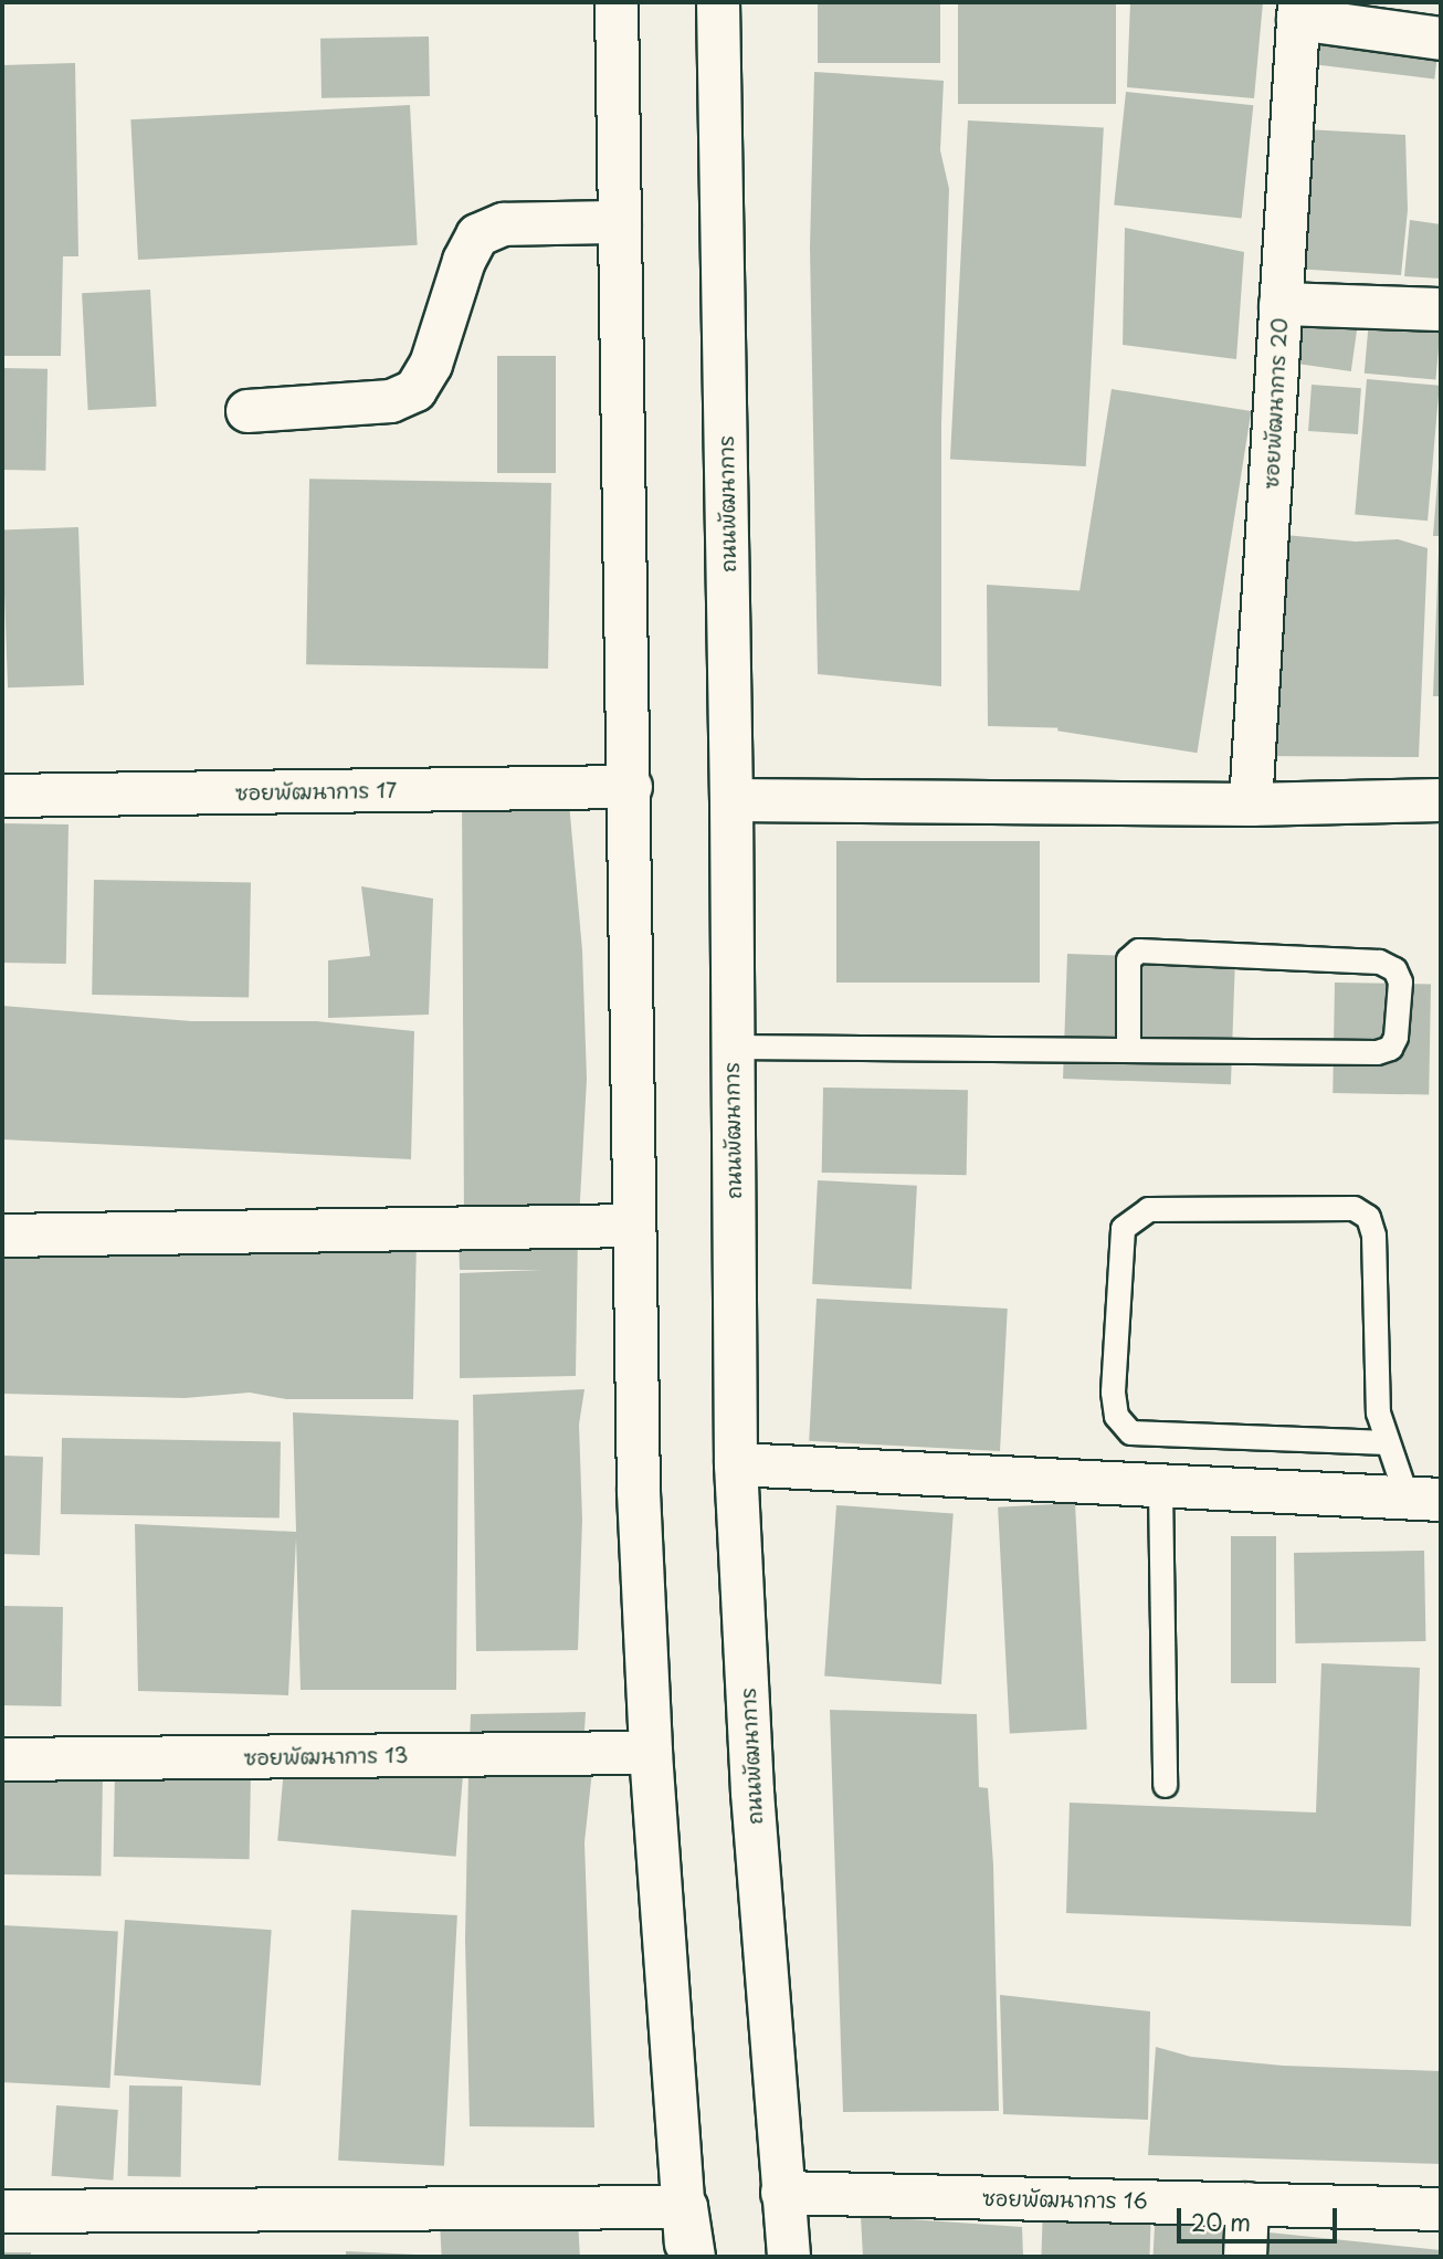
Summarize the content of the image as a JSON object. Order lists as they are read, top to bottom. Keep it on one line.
{"streets":{"street":["ซอยพัฒนาการ 20","ถนนพัฒนาการ","ซอยพัฒนาการ 17","ซอยพัฒนาการ 13","ซอยพัฒนาการ 16"]},"crossings":[["ถนนพัฒนาการ","ซอยพัฒนาการ 16"]],"scale_bar":"20 m"}
